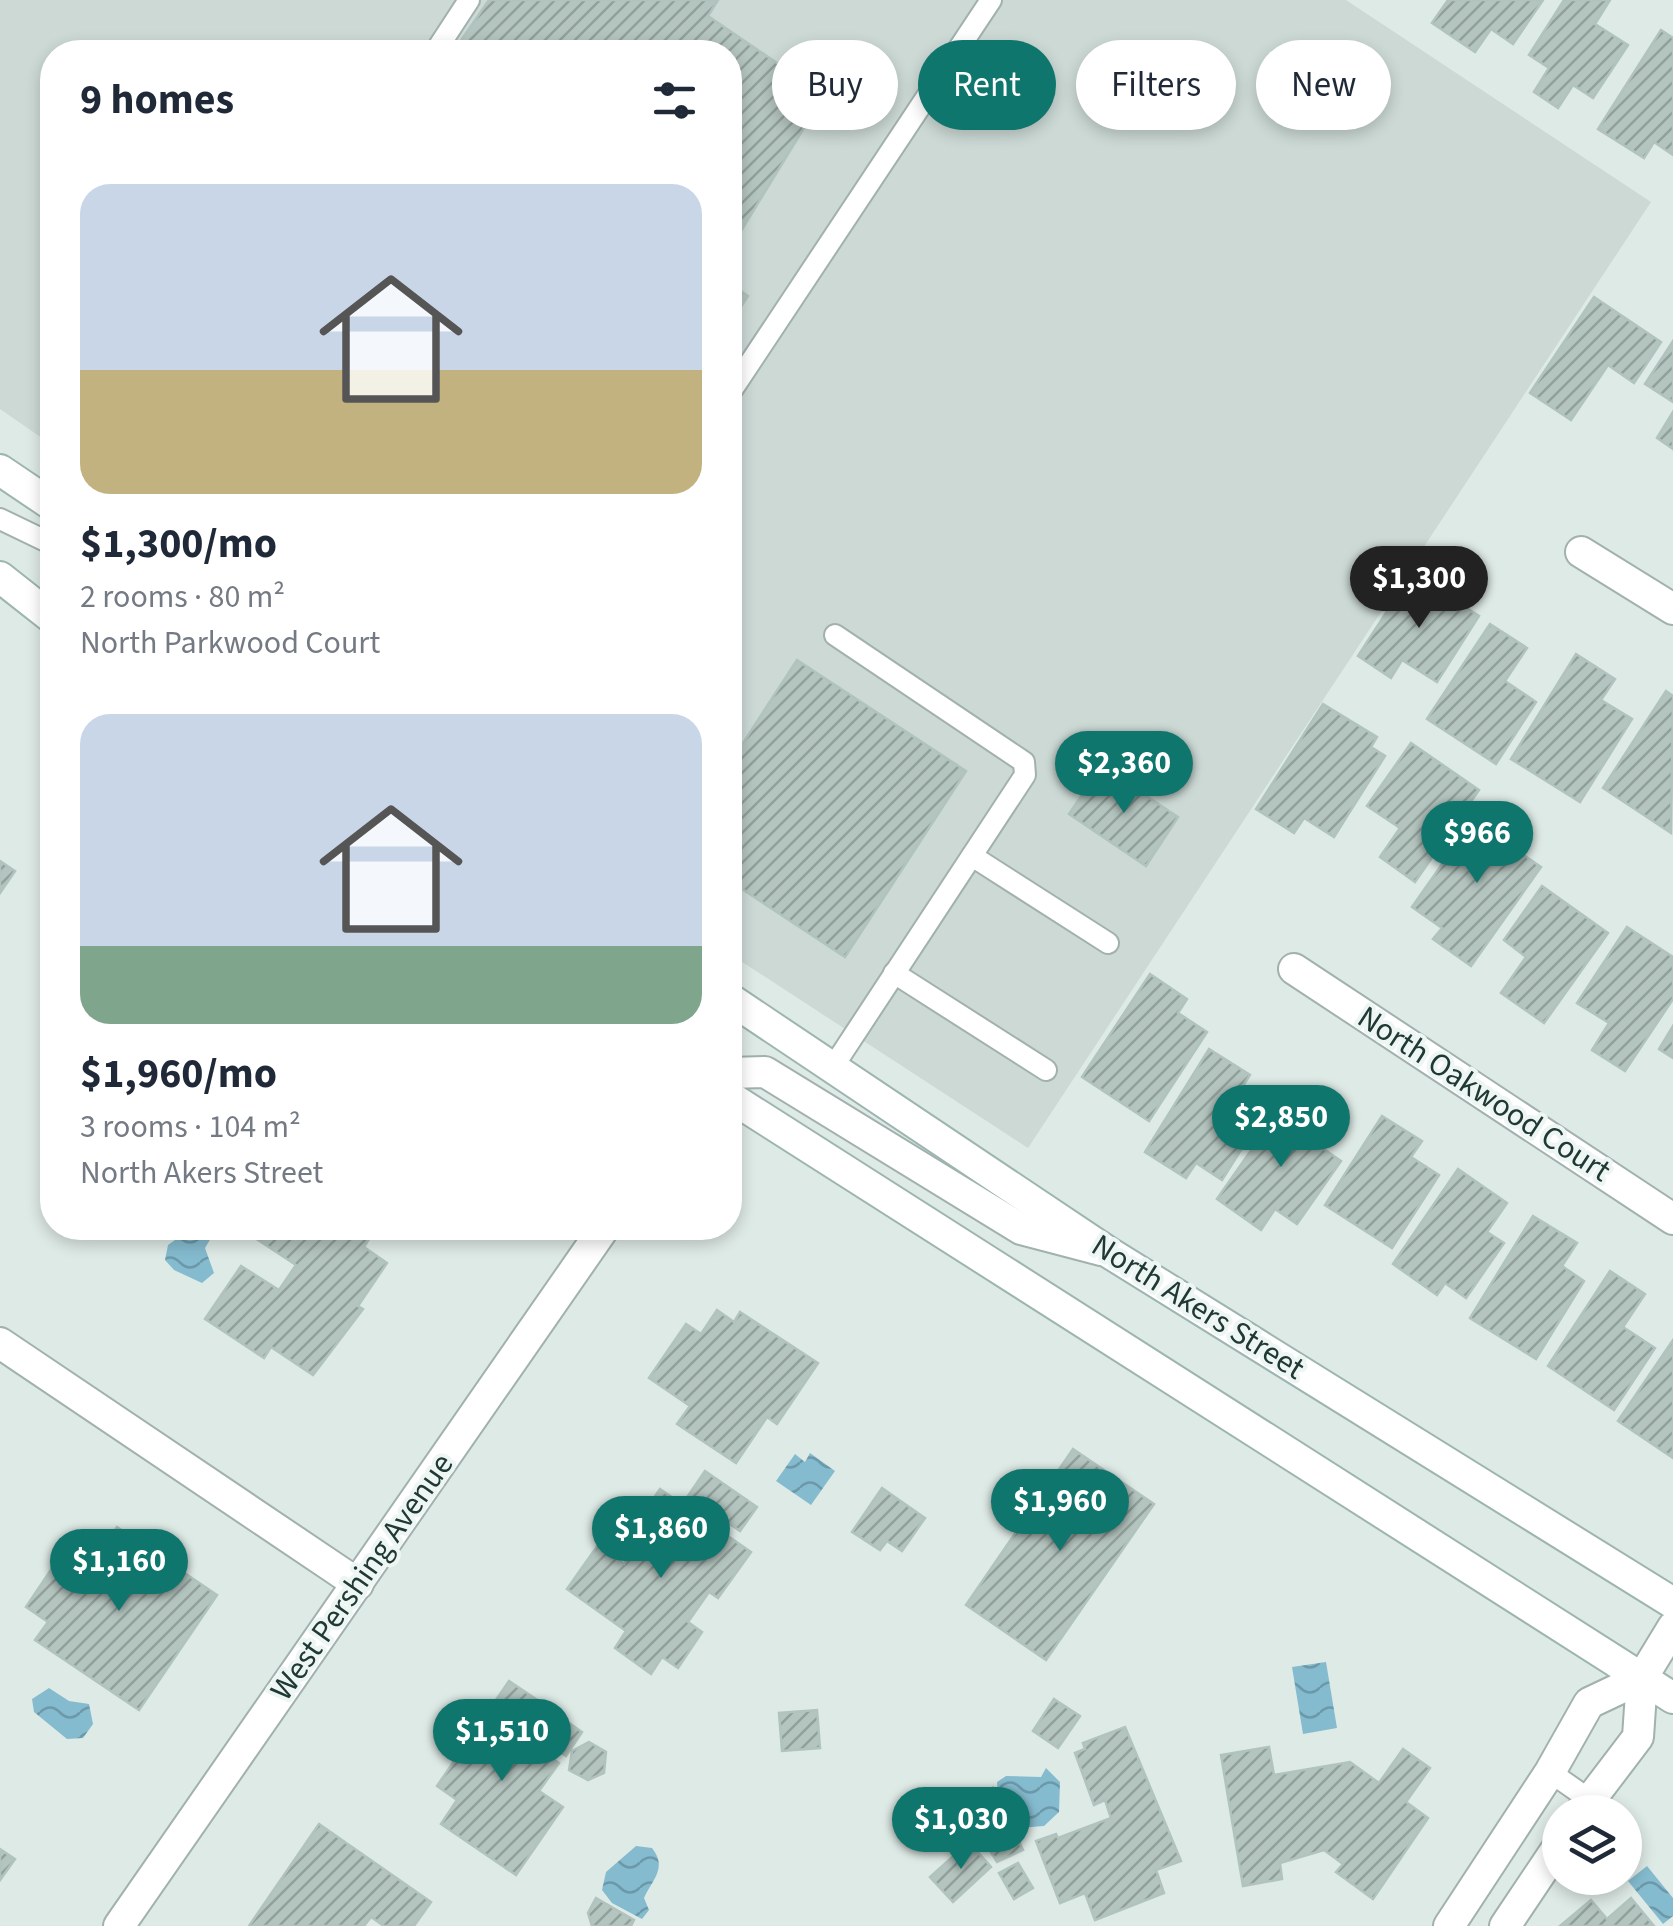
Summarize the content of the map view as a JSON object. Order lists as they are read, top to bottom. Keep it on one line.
{"streets":{"street":["North Oakwood Court","North Akers Street","West Pershing Avenue"]},"page":{"chip":["Buy","Rent","Filters","New"],"heading":"9 homes","list":[{"name":"$1,300/mo","note":"2 rooms · 80 m² · North Parkwood Court"},{"name":"$1,960/mo","note":"3 rooms · 104 m² · North Akers Street"}],"price":["$1,300","$2,360","$966","$2,850","$1,960","$1,860","$1,160","$1,510","$1,030"]}}
